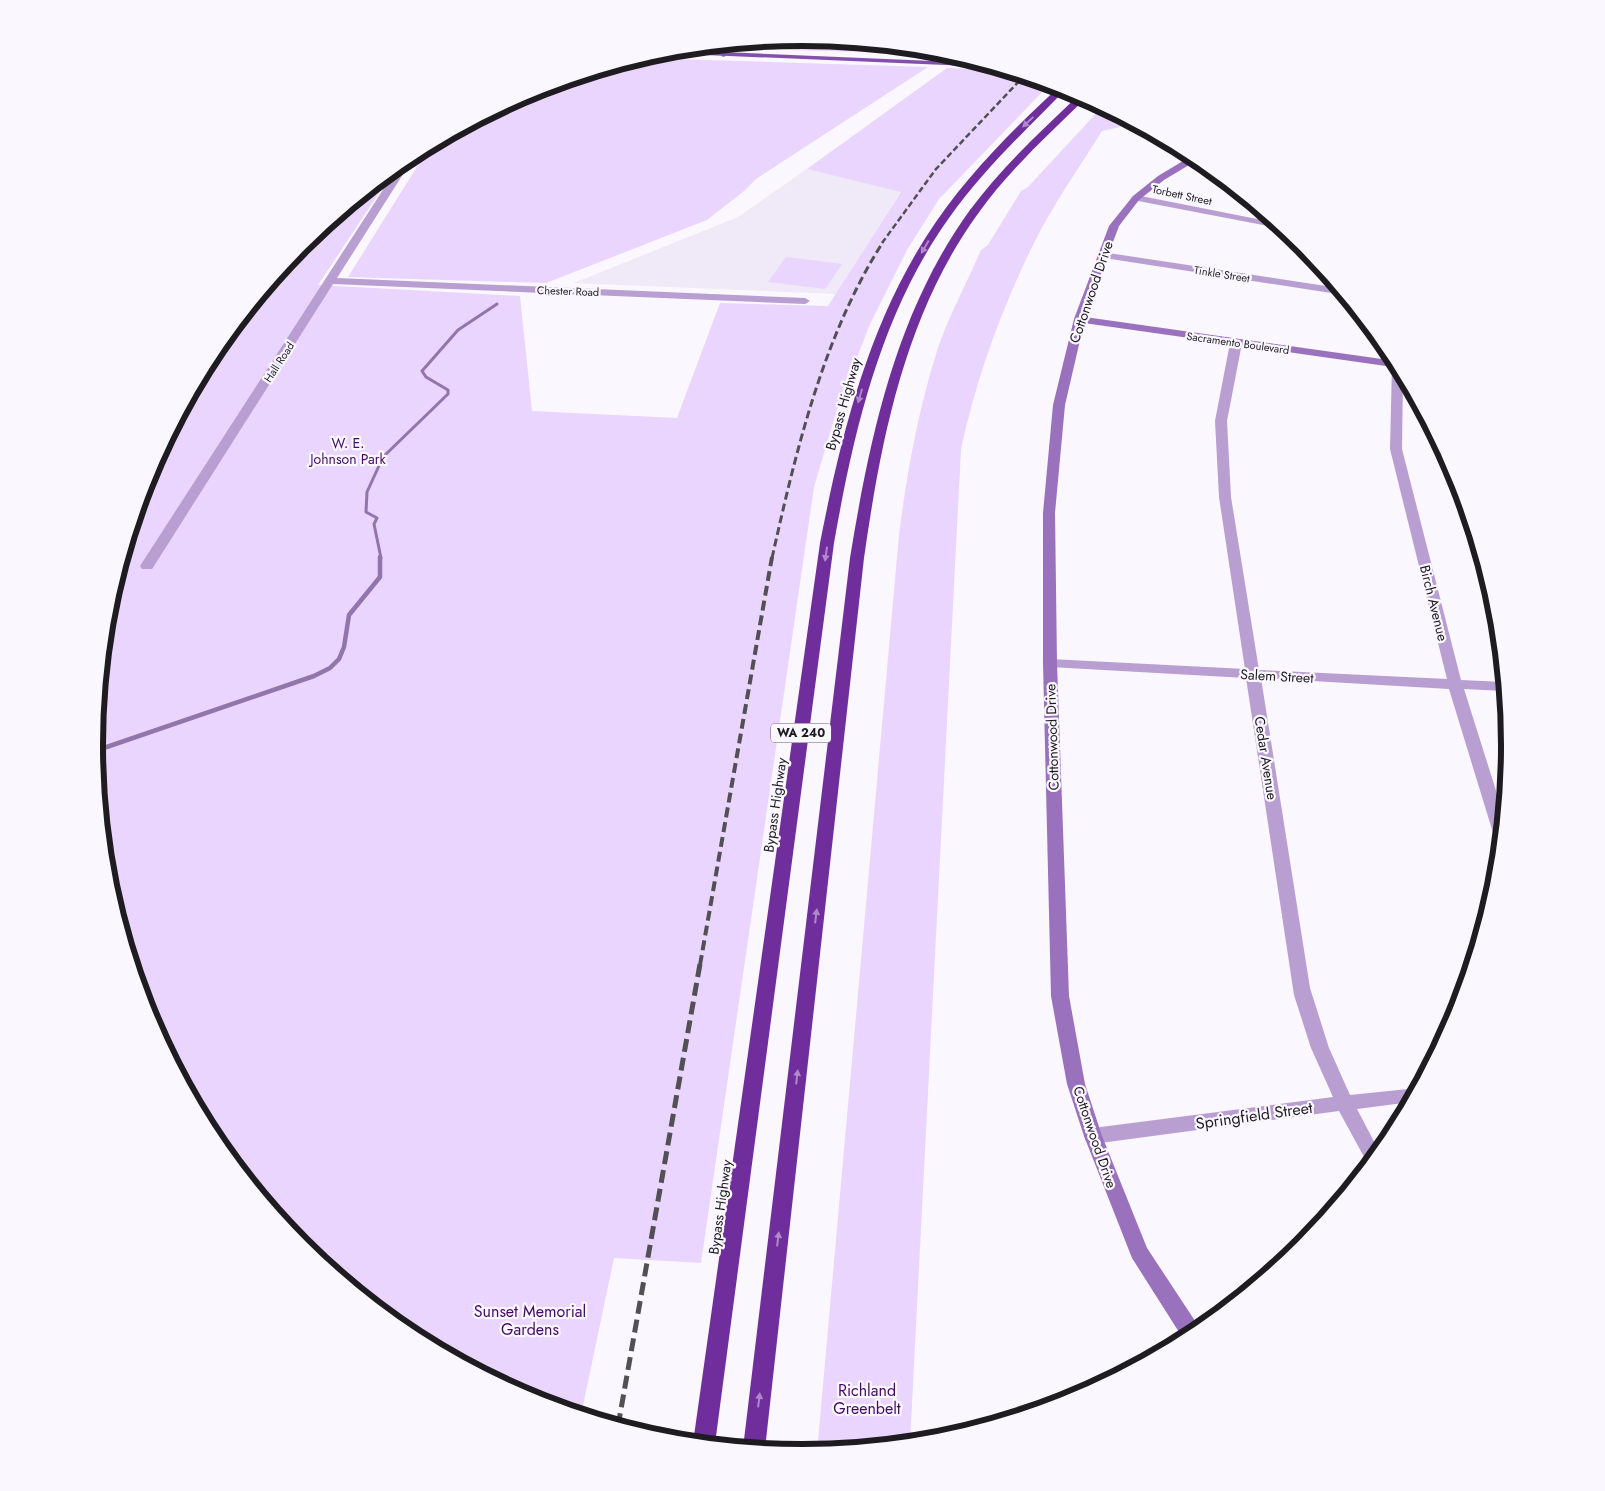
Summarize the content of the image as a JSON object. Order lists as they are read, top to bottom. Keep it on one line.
{"streets":{"highway":["Bypass Highway","WA 240"],"street":["Torbett Street","Tinkle Street","Chester Road","Cottonwood Drive","Sacramento Boulevard","Hall Road","Birch Avenue","Salem Street","Cedar Avenue","Springfield Street"]},"crossings":[["Torbett Street","Cottonwood Drive"],["Tinkle Street","Cottonwood Drive"],["Chester Road","Hall Road"],["Cottonwood Drive","Sacramento Boulevard"],["Cottonwood Drive","Salem Street"],["Cottonwood Drive","Springfield Street"],["Sacramento Boulevard","Cedar Avenue"],["Birch Avenue","Salem Street"],["Salem Street","Cedar Avenue"],["Cedar Avenue","Springfield Street"]],"parks":["W. E. Johnson Park","Sunset Memorial Gardens","Richland Greenbelt"]}
